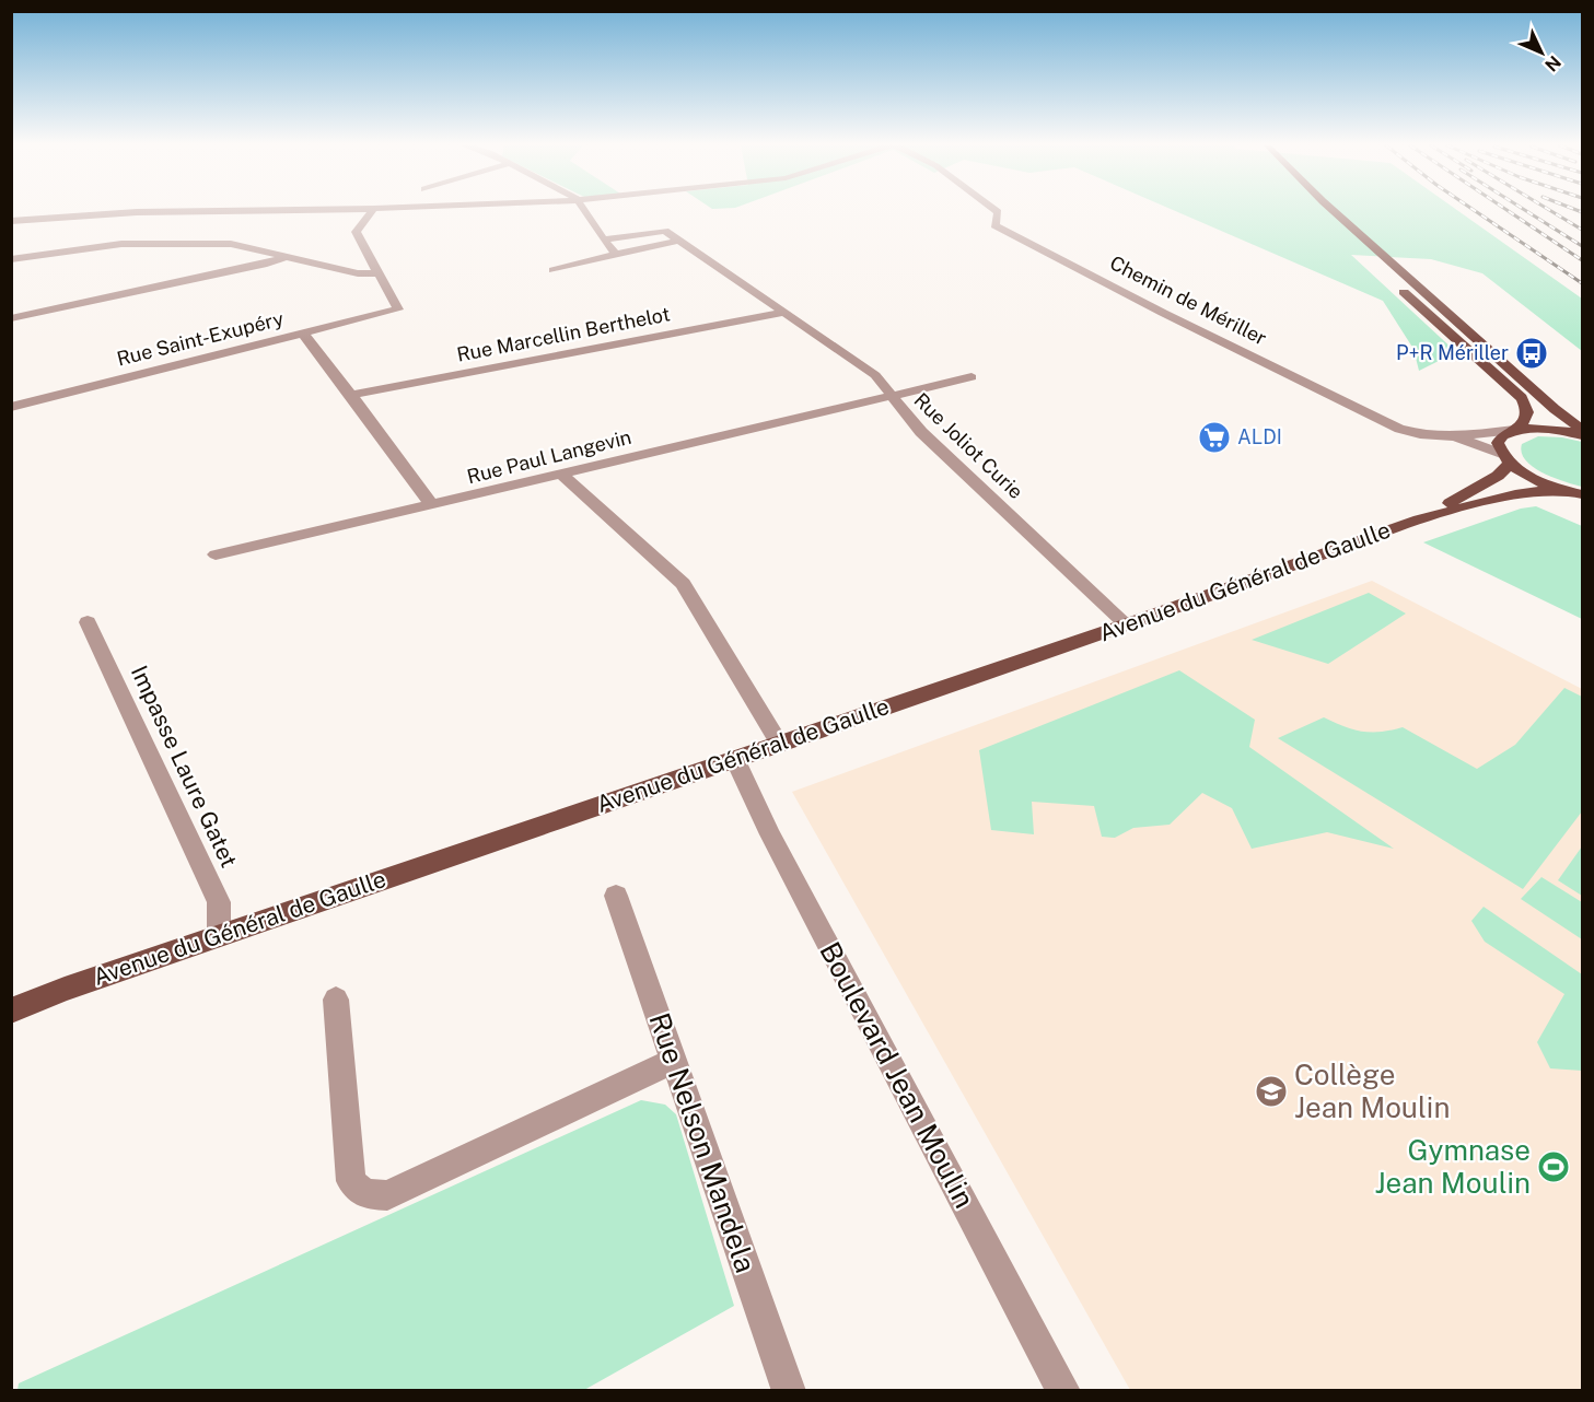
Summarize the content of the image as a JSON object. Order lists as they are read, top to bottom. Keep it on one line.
{"streets":{"main road":["Avenue du Général de Gaulle"],"street":["Chemin de Mériller","Rue Marcellin Berthelot","Rue Saint-Exupéry","Rue Joliot Curie","Rue Paul Langevin","Impasse Laure Gatet","Boulevard Jean Moulin","Rue Nelson Mandela"]},"crossings":[["Rue Marcellin Berthelot","Rue Joliot Curie"],["Rue Joliot Curie","Rue Paul Langevin"],["Rue Joliot Curie","Avenue du Général de Gaulle"],["Avenue du Général de Gaulle","Impasse Laure Gatet"],["Avenue du Général de Gaulle","Boulevard Jean Moulin"]],"places":{"bus stop":["P+R Mériller"],"supermarket":["ALDI"],"school or university":["Collège Jean Moulin"],"sports":["Gymnase Jean Moulin"]},"north":"bottom right"}
